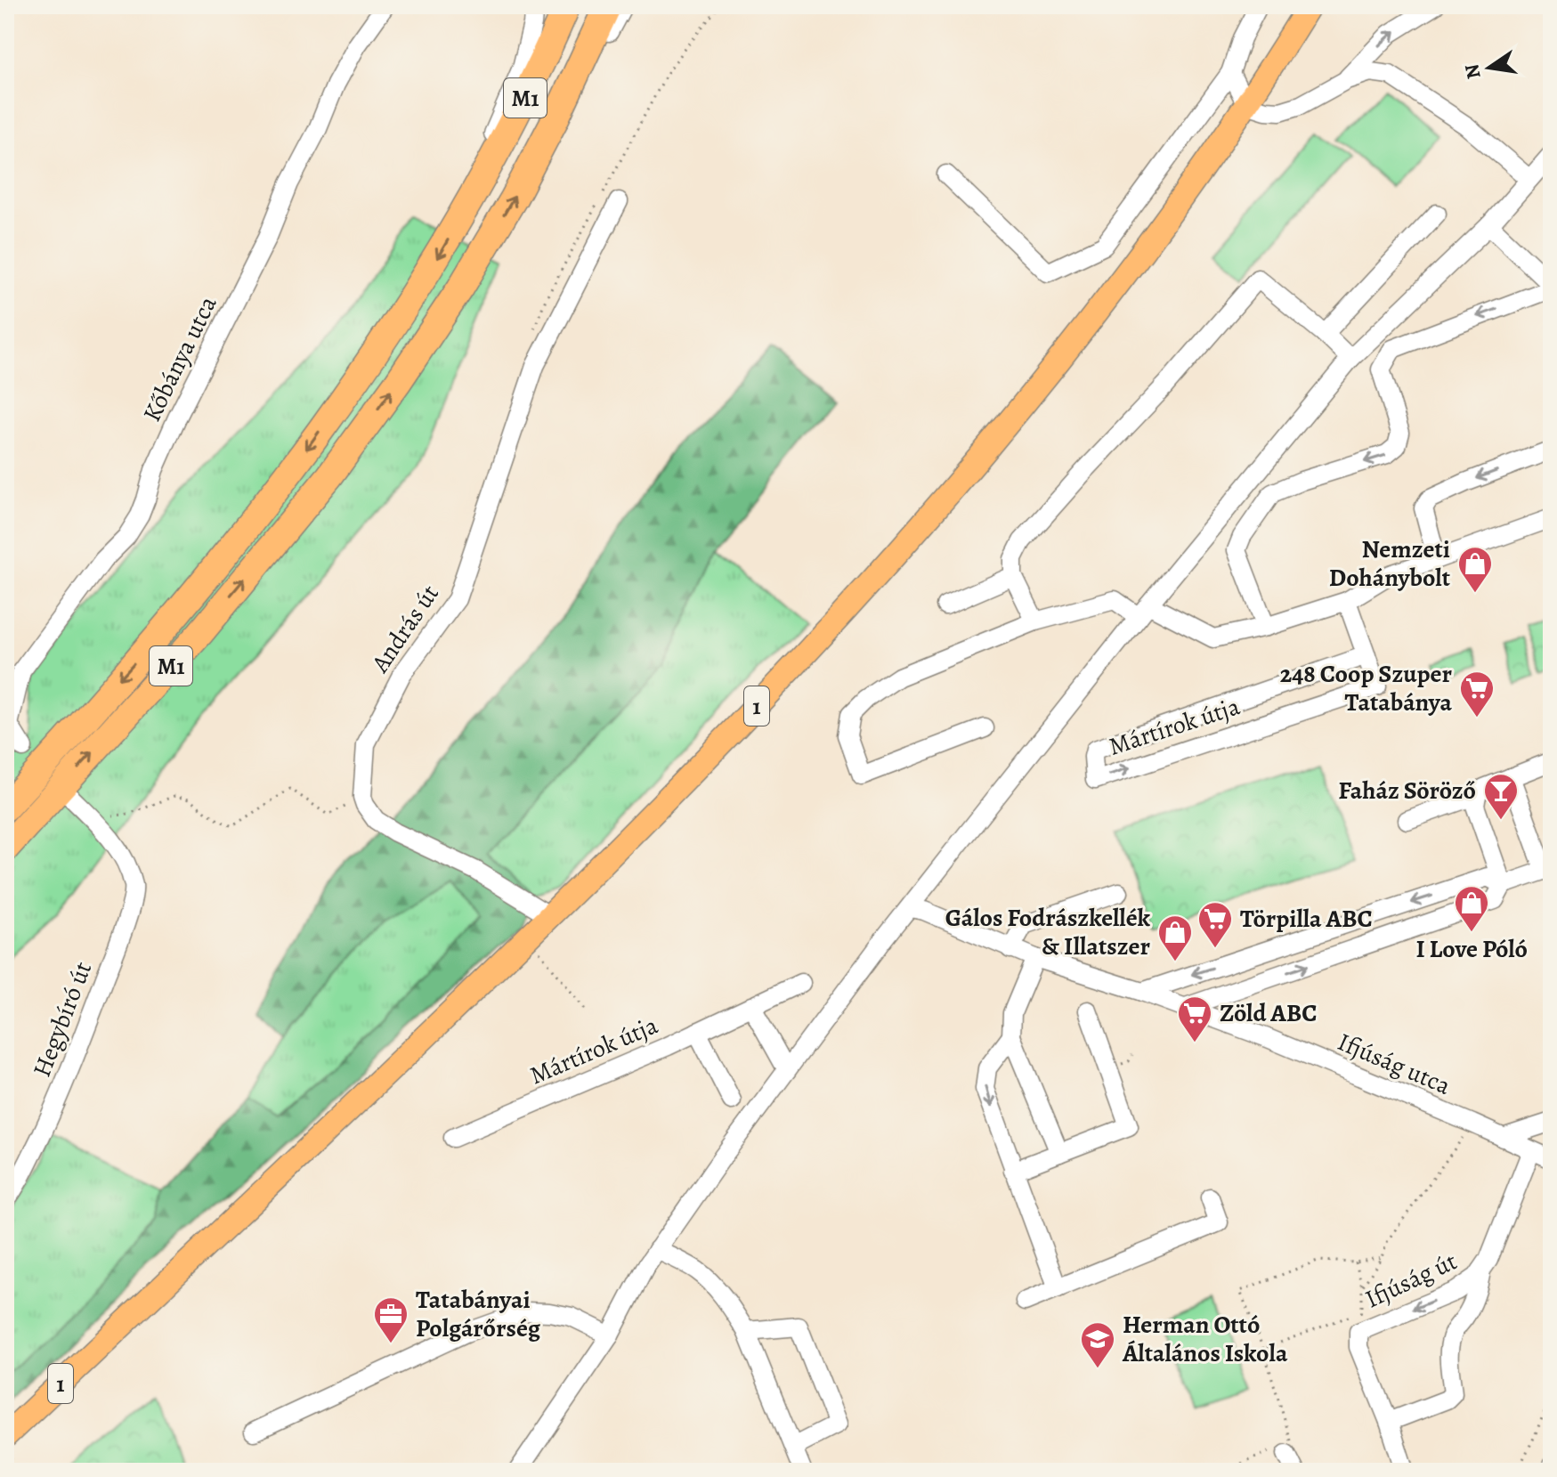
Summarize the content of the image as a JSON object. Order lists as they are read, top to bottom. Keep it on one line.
{"streets":{"highway":["M1"],"main road":["1"],"street":["Kőbánya utca","András út","Mártírok útja","Hegybíró út","Ifjúság utca","Ifjúság út"]},"crossings":[["Ifjúság utca","Ifjúság út"]],"places":{"shop":["Nemzeti Dohánybolt","I Love Póló","Gálos Fodrászkellék & Illatszer"],"supermarket":["248 Coop Szuper Tatabánya","Törpilla ABC","Zöld ABC"],"bar":["Faház Söröző"],"office":["Tatabányai Polgárőrség"],"school or university":["Herman Ottó Általános Iskola"]},"north":"left"}
